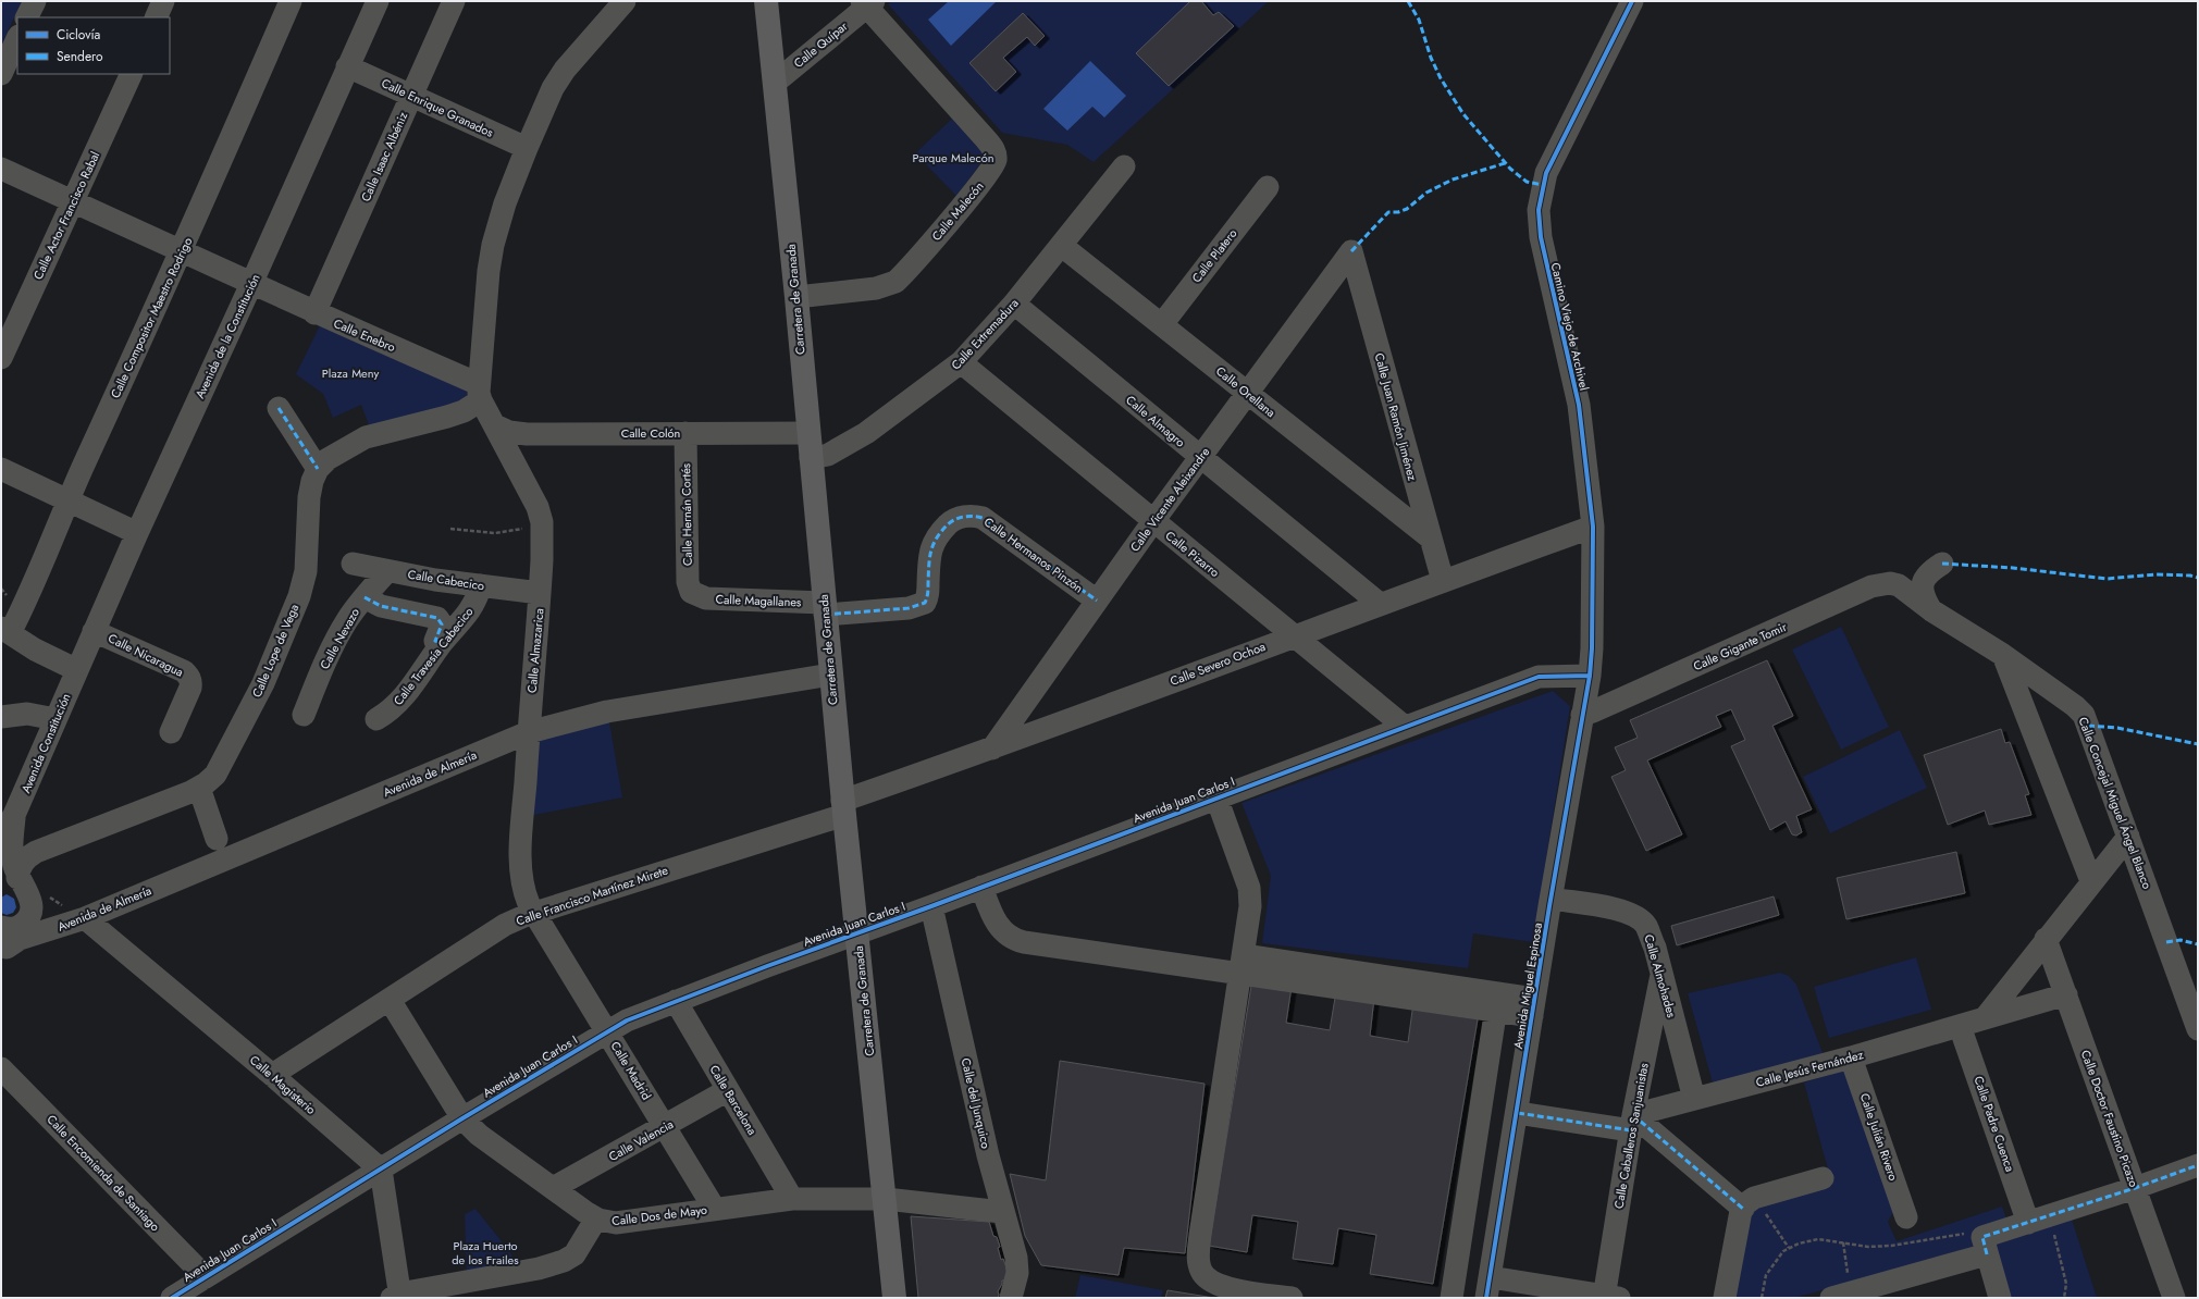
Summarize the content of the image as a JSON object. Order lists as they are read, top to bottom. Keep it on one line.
{"streets":{"main road":["Carretera de Granada"],"street":["Calle Quípar","Calle Enrique Granados","Calle Isaac Albéniz","Calle Malecón","Calle Actor Francisco Rabal","Calle Platero","Calle Compositor Maestro Rodrigo","Camino Viejo de Archivel","Calle Extremadura","Calle Enebro","Avenida de la Constitución","Calle Orellana","Calle Juan Ramón Jiménez","Calle Almagro","Calle Colón","Calle Vicente Aleixandre","Calle Hernán Cortés","Calle Pizarro","Calle Hermanos Pinzón","Calle Cabecico","Calle Magallanes","Calle Nevazo","Calle Gigante Tomir","Calle Lope de Vega","Calle Almazarica","Calle Nicaragua","Calle Travesía Cabecico","Calle Severo Ochoa","Avenida Constitución","Avenida de Almería","Avenida Juan Carlos I","Calle Concejal Miguel Ángel Blanco","Calle Francisco Martínez Mirete","Calle Almohades","Avenida Miguel Espinosa","Calle Jesús Fernández","Calle Madrid","Calle Magisterio","Calle Barcelona","Calle del Junquico","Calle Doctor Faustino Picazo","Calle Padre Cuenca","Calle Caballeros Sanjuanistas","Calle Julián Rivero","Calle Valencia","Calle Encomienda de Santiago","Calle Dos de Mayo"]},"crossings":[["Calle Quípar","Calle Malecón"],["Calle Quípar","Carretera de Granada"],["Calle Enrique Granados","Calle Isaac Albéniz"],["Calle Enrique Granados","Avenida de la Constitución"],["Calle Isaac Albéniz","Calle Enebro"],["Calle Malecón","Carretera de Granada"],["Calle Actor Francisco Rabal","Calle Enebro"],["Calle Platero","Calle Orellana"],["Carretera de Granada","Calle Extremadura"],["Carretera de Granada","Calle Colón"],["Carretera de Granada","Calle Hermanos Pinzón"],["Carretera de Granada","Calle Magallanes"],["Carretera de Granada","Calle Severo Ochoa"],["Carretera de Granada","Avenida de Almería"],["Carretera de Granada","Avenida Juan Carlos I"],["Carretera de Granada","Calle Francisco Martínez Mirete"],["Carretera de Granada","Calle Dos de Mayo"],["Calle Compositor Maestro Rodrigo","Calle Enebro"],["Camino Viejo de Archivel","Calle Severo Ochoa"],["Camino Viejo de Archivel","Avenida Juan Carlos I"],["Camino Viejo de Archivel","Avenida Miguel Espinosa"],["Calle Extremadura","Calle Orellana"],["Calle Extremadura","Calle Almagro"],["Calle Extremadura","Calle Pizarro"],["Calle Enebro","Avenida de la Constitución"],["Calle Enebro","Calle Almazarica"],["Avenida de la Constitución","Calle Nicaragua"],["Avenida de la Constitución","Avenida Constitución"],["Calle Orellana","Calle Juan Ramón Jiménez"],["Calle Orellana","Calle Vicente Aleixandre"],["Calle Juan Ramón Jiménez","Calle Vicente Aleixandre"],["Calle Juan Ramón Jiménez","Calle Severo Ochoa"],["Calle Almagro","Calle Vicente Aleixandre"],["Calle Almagro","Calle Severo Ochoa"],["Calle Colón","Calle Hernán Cortés"],["Calle Colón","Calle Almazarica"],["Calle Vicente Aleixandre","Calle Pizarro"],["Calle Vicente Aleixandre","Calle Hermanos Pinzón"],["Calle Vicente Aleixandre","Calle Severo Ochoa"],["Calle Hernán Cortés","Calle Magallanes"],["Calle Pizarro","Calle Severo Ochoa"],["Calle Pizarro","Avenida Juan Carlos I"],["Calle Hermanos Pinzón","Calle Magallanes"],["Calle Cabecico","Calle Nevazo"],["Calle Cabecico","Calle Almazarica"],["Calle Cabecico","Calle Travesía Cabecico"],["Calle Gigante Tomir","Calle Concejal Miguel Ángel Blanco"],["Calle Gigante Tomir","Avenida Miguel Espinosa"],["Calle Almazarica","Avenida de Almería"],["Calle Almazarica","Calle Francisco Martínez Mirete"],["Calle Almazarica","Calle Madrid"],["Calle Severo Ochoa","Calle Francisco Martínez Mirete"],["Avenida de Almería","Calle Magisterio"],["Avenida Juan Carlos I","Avenida Miguel Espinosa"],["Avenida Juan Carlos I","Calle Madrid"],["Avenida Juan Carlos I","Calle Magisterio"],["Avenida Juan Carlos I","Calle Barcelona"],["Avenida Juan Carlos I","Calle del Junquico"],["Avenida Juan Carlos I","Calle Encomienda de Santiago"],["Avenida Juan Carlos I","Calle Dos de Mayo"],["Calle Francisco Martínez Mirete","Calle Madrid"],["Calle Francisco Martínez Mirete","Calle Magisterio"],["Calle Francisco Martínez Mirete","Calle Dos de Mayo"],["Calle Almohades","Avenida Miguel Espinosa"],["Calle Almohades","Calle Jesús Fernández"],["Calle Almohades","Calle Caballeros Sanjuanistas"],["Calle Jesús Fernández","Calle Doctor Faustino Picazo"],["Calle Jesús Fernández","Calle Padre Cuenca"],["Calle Jesús Fernández","Calle Caballeros Sanjuanistas"],["Calle Jesús Fernández","Calle Julián Rivero"],["Calle Madrid","Calle Valencia"],["Calle Madrid","Calle Dos de Mayo"],["Calle Barcelona","Calle Valencia"],["Calle Barcelona","Calle Dos de Mayo"],["Calle del Junquico","Calle Dos de Mayo"],["Calle Valencia","Calle Dos de Mayo"]],"parks":["Parque Malecón","Plaza Meny","Plaza Huerto de los Frailes"],"legend":["Ciclovía","Sendero"]}
